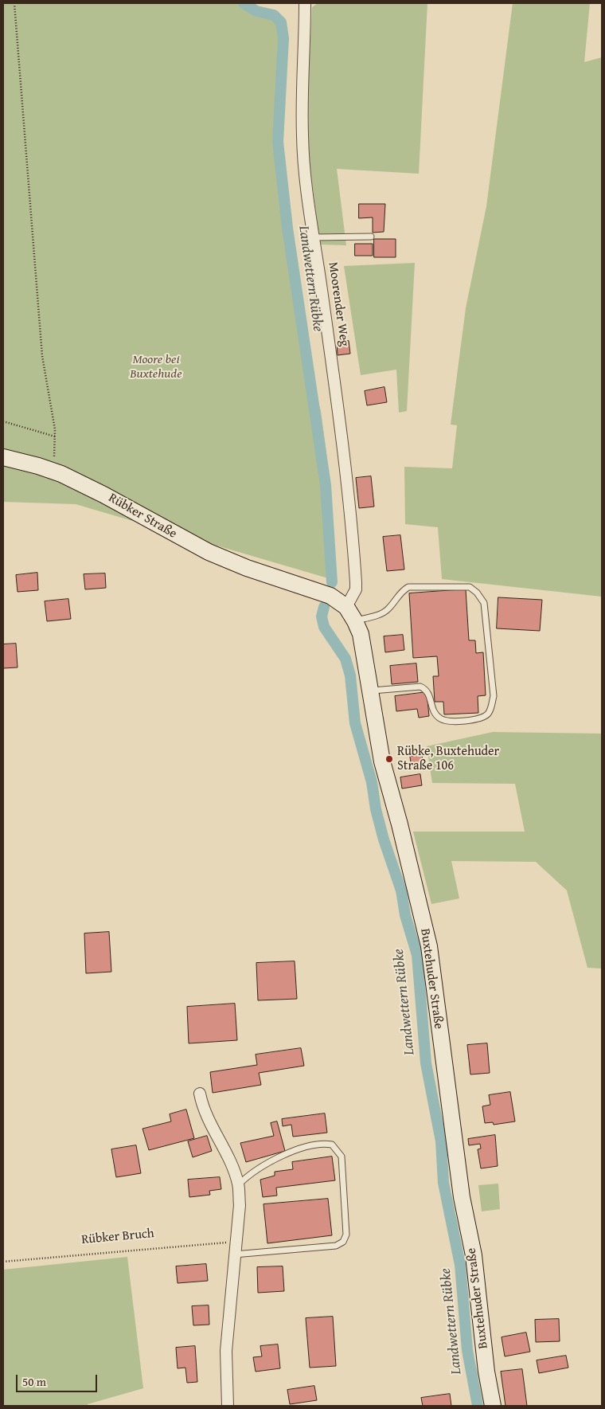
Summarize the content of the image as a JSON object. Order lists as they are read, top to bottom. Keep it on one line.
{"streets":{"street":["Moorender Weg","Rübker Straße","Buxtehuder Straße"],"path":["Rübker Bruch"]},"crossings":[["Moorender Weg","Buxtehuder Straße"],["Rübker Straße","Buxtehuder Straße"]],"water":["Landwettern Rübke"],"parks":["Moore bei Buxtehude"],"places":["Rübke, Buxtehuder Straße 106"],"scale_bar":"50 m"}
